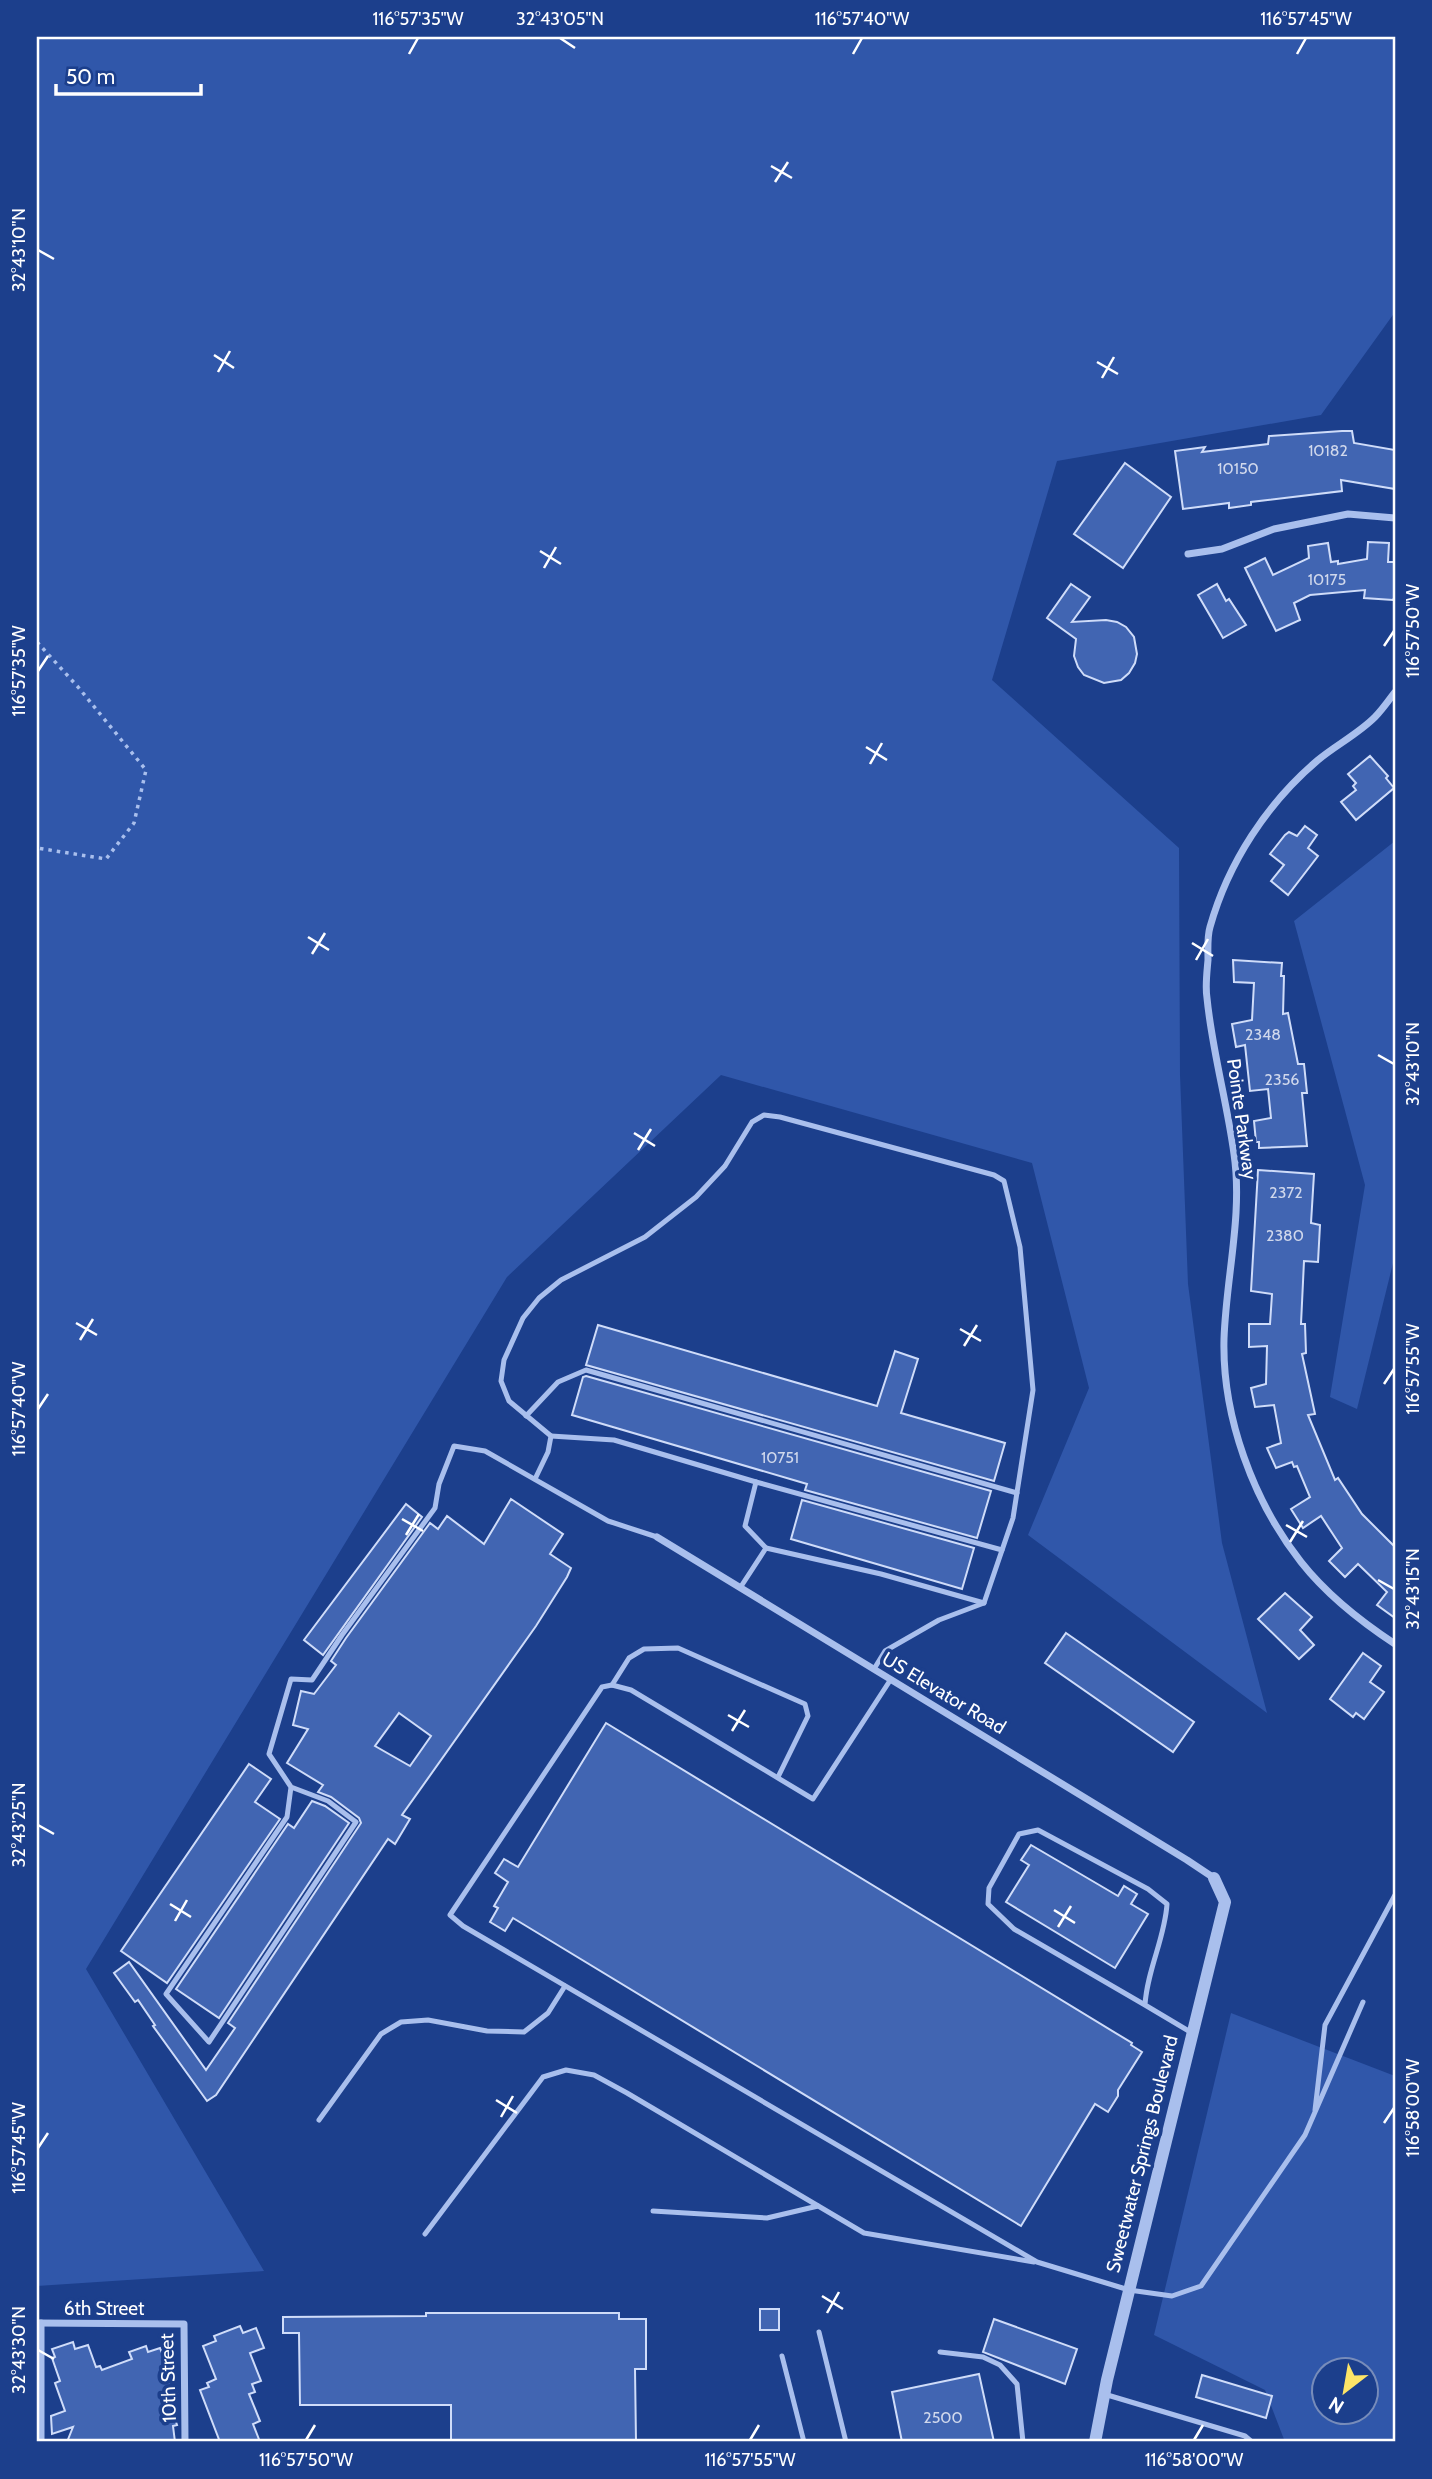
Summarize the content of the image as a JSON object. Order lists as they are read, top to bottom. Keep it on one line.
{"streets":{"street":["Pointe Parkway","US Elevator Road","Sweetwater Springs Boulevard","6th Street","10th Street"]},"crossings":[["US Elevator Road","Sweetwater Springs Boulevard"],["6th Street","10th Street"]],"house_numbers":["10182","10150","10175","2348","2356","2372","2380","10751","2500"],"scale_bar":"50 m","north":"bottom left","coordinates":["116°57'35\"W","32°43'05\"N","116°57'40\"W","116°57'45\"W","32°43'10\"N","116°57'50\"W","116°57'55\"W","32°43'15\"N","32°43'25\"N","116°58'00\"W","32°43'30\"N"]}
